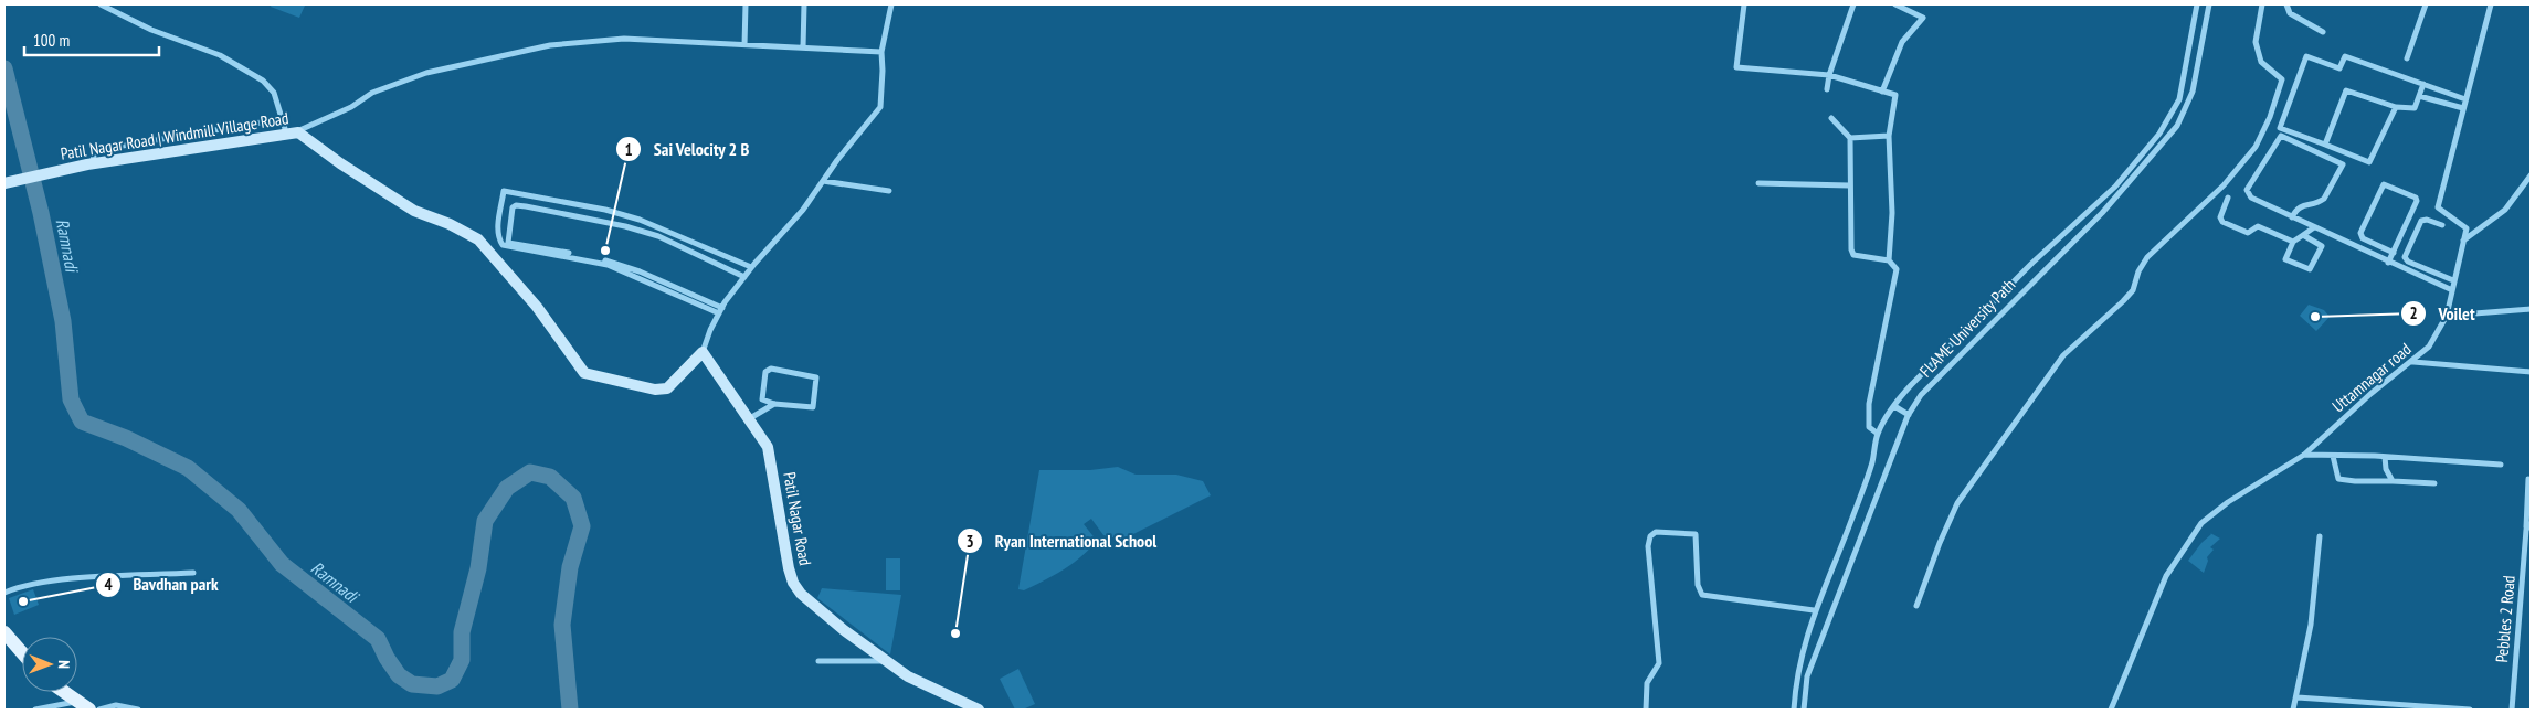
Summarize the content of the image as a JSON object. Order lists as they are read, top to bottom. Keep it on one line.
{"streets":{"street":["Patil Nagar Road | Windmill Village Road","FLAME University Path","Uttamnagar road","Patil Nagar Road","Pebbles 2 Road"]},"crossings":[["Patil Nagar Road | Windmill Village Road","Patil Nagar Road"]],"water":["Ramnadi"],"places":["Sai Velocity 2 B","Voilet","Bavdhan park","Ryan International School"],"scale_bar":"100 m","north":"right"}
